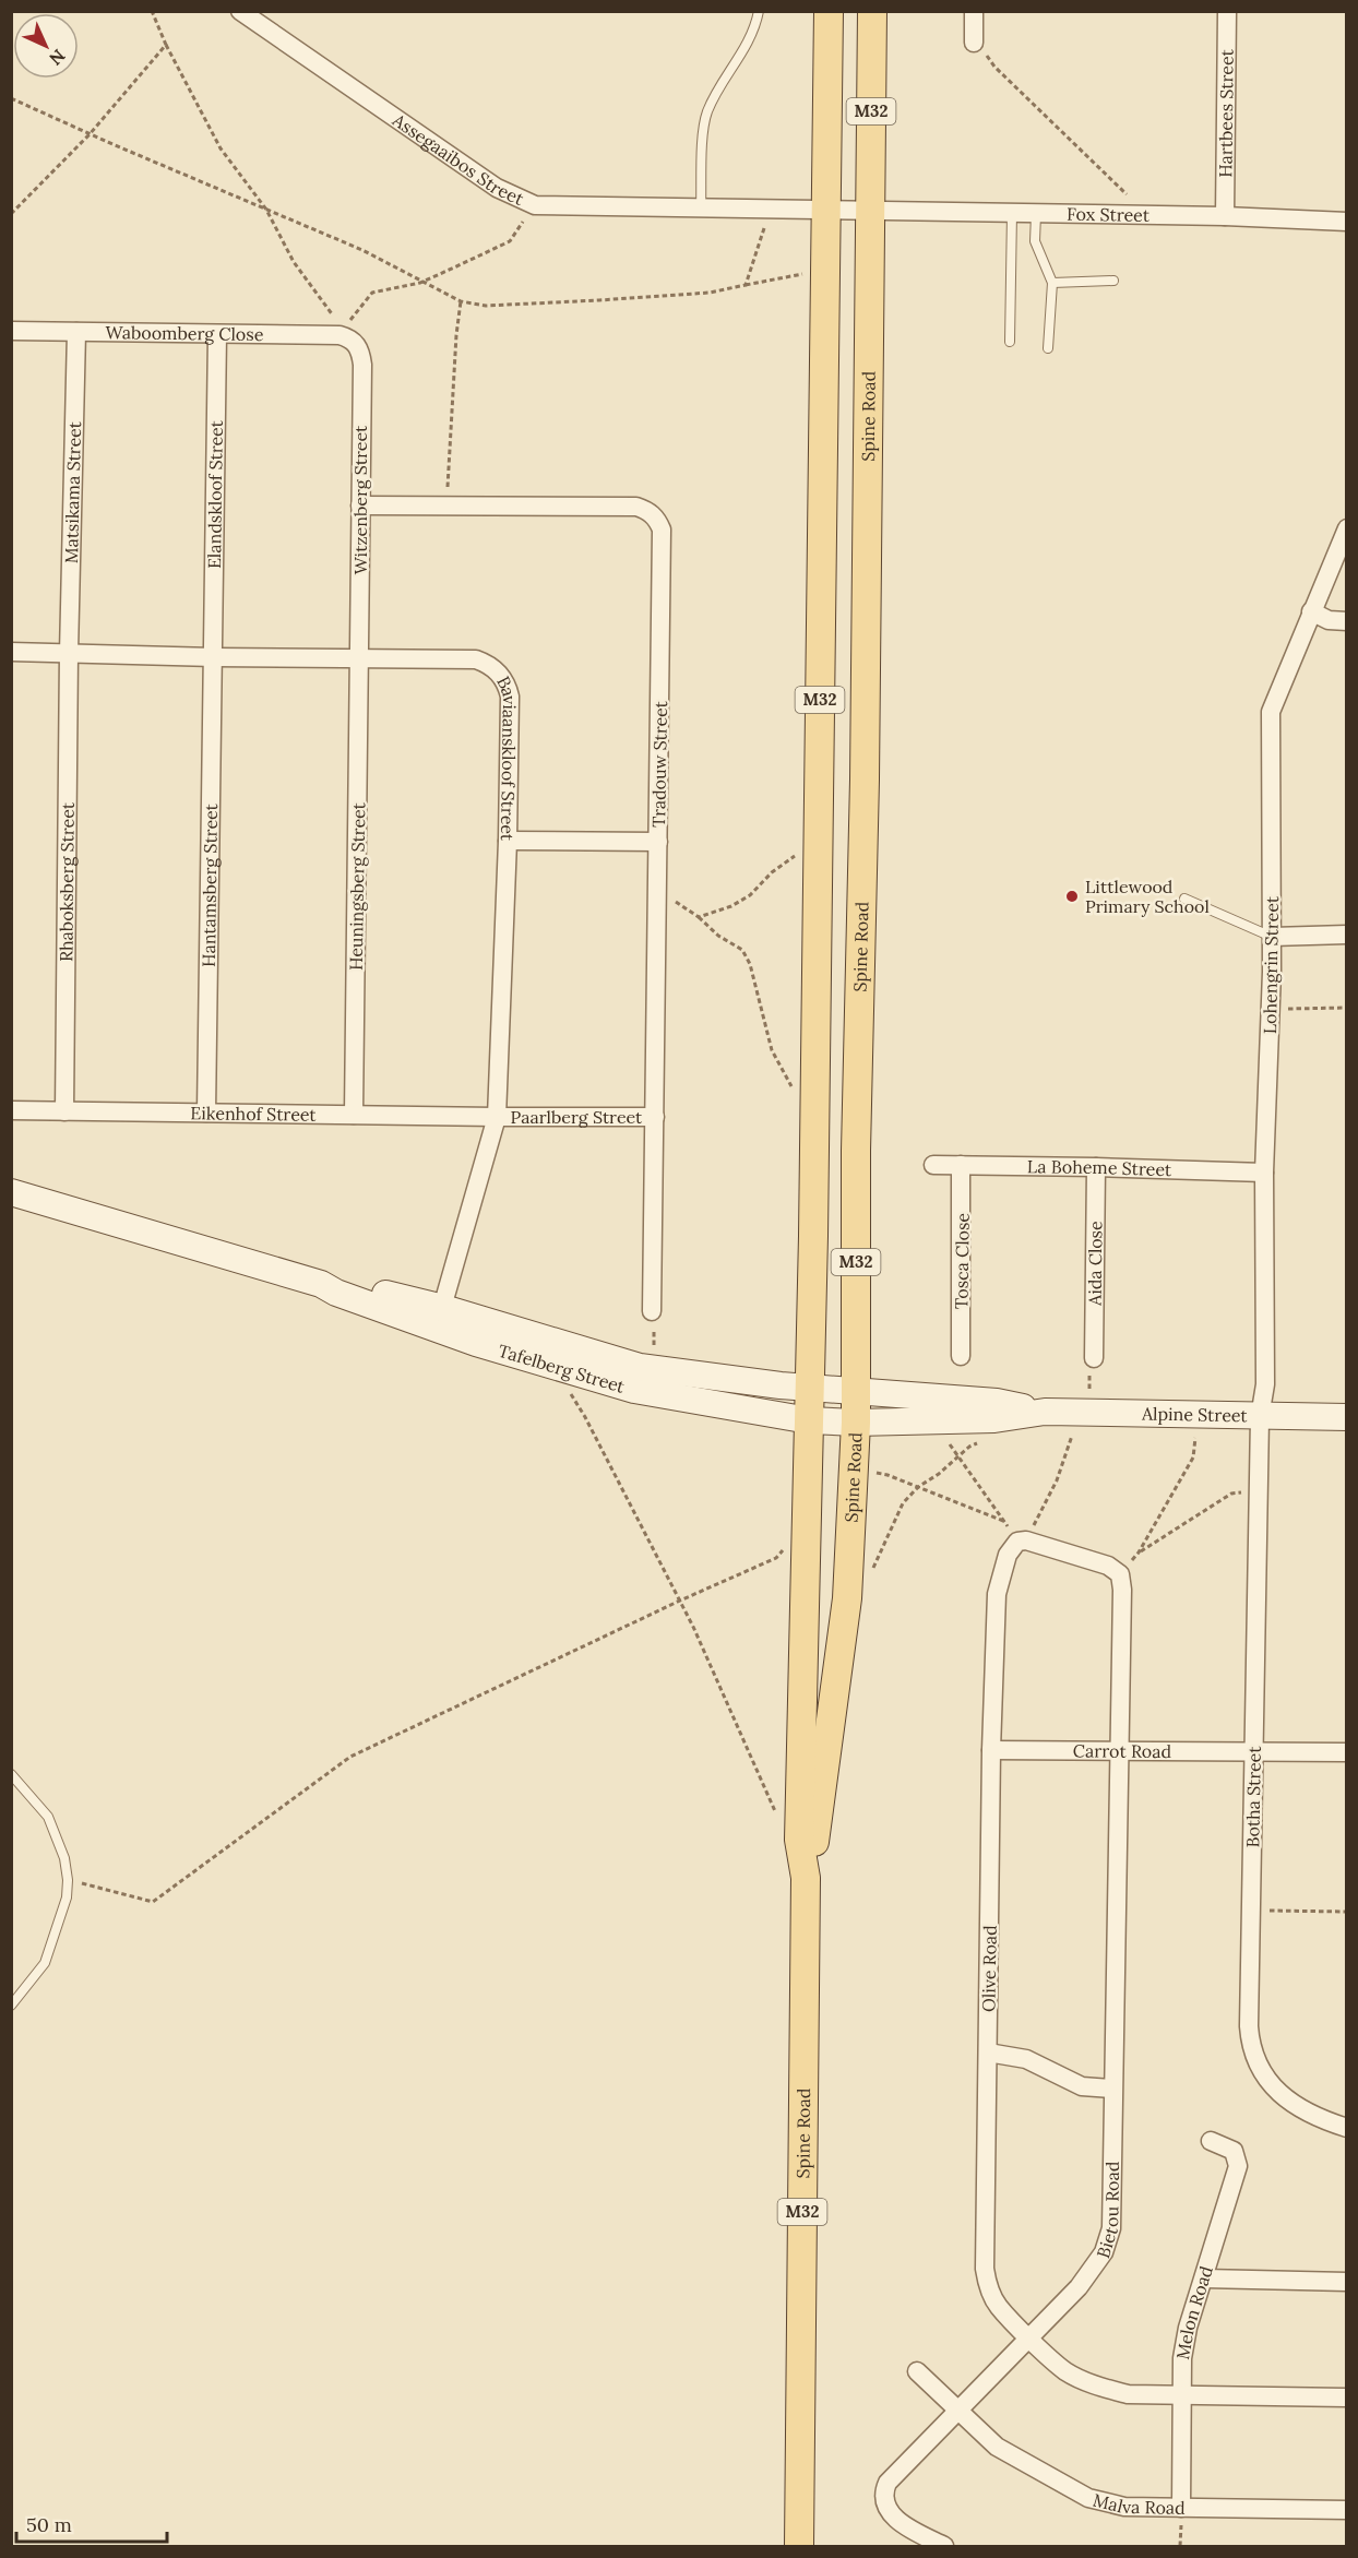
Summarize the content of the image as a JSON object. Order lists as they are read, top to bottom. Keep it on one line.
{"streets":{"main road":["M32","Spine Road"],"street":["Hartbees Street","Assegaaibos Street","Fox Street","Waboomberg Close","Matsikama Street","Elandskloof Street","Witzenberg Street","Baviaanskloof Street","Tradouw Street","Rhaboksberg Street","Hantamsberg Street","Heuningsberg Street","Lohengrin Street","Eikenhof Street","Paarlberg Street","La Boheme Street","Tosca Close","Aida Close","Tafelberg Street","Alpine Street","Carrot Road","Botha Street","Olive Road","Bietou Road","Melon Road","Malva Road"]},"crossings":[["Hartbees Street","Fox Street"],["Assegaaibos Street","Fox Street"],["Assegaaibos Street","Spine Road"],["Fox Street","Spine Road"],["Waboomberg Close","Matsikama Street"],["Waboomberg Close","Elandskloof Street"],["Waboomberg Close","Witzenberg Street"],["Spine Road","Tafelberg Street"],["Spine Road","Alpine Street"],["Matsikama Street","Baviaanskloof Street"],["Matsikama Street","Rhaboksberg Street"],["Elandskloof Street","Baviaanskloof Street"],["Elandskloof Street","Hantamsberg Street"],["Witzenberg Street","Baviaanskloof Street"],["Witzenberg Street","Tradouw Street"],["Witzenberg Street","Heuningsberg Street"],["Baviaanskloof Street","Rhaboksberg Street"],["Baviaanskloof Street","Hantamsberg Street"],["Baviaanskloof Street","Heuningsberg Street"],["Baviaanskloof Street","Eikenhof Street"],["Baviaanskloof Street","Paarlberg Street"],["Baviaanskloof Street","Tafelberg Street"],["Tradouw Street","Paarlberg Street"],["Rhaboksberg Street","Eikenhof Street"],["Hantamsberg Street","Eikenhof Street"],["Heuningsberg Street","Eikenhof Street"],["Lohengrin Street","La Boheme Street"],["Lohengrin Street","Alpine Street"],["Lohengrin Street","Botha Street"],["Eikenhof Street","Paarlberg Street"],["La Boheme Street","Tosca Close"],["La Boheme Street","Aida Close"],["Tafelberg Street","Alpine Street"],["Alpine Street","Botha Street"],["Carrot Road","Botha Street"],["Carrot Road","Olive Road"],["Carrot Road","Bietou Road"],["Olive Road","Bietou Road"],["Olive Road","Melon Road"],["Bietou Road","Malva Road"],["Melon Road","Malva Road"]],"places":["Littlewood Primary School"],"scale_bar":"50 m","north":"bottom right"}
